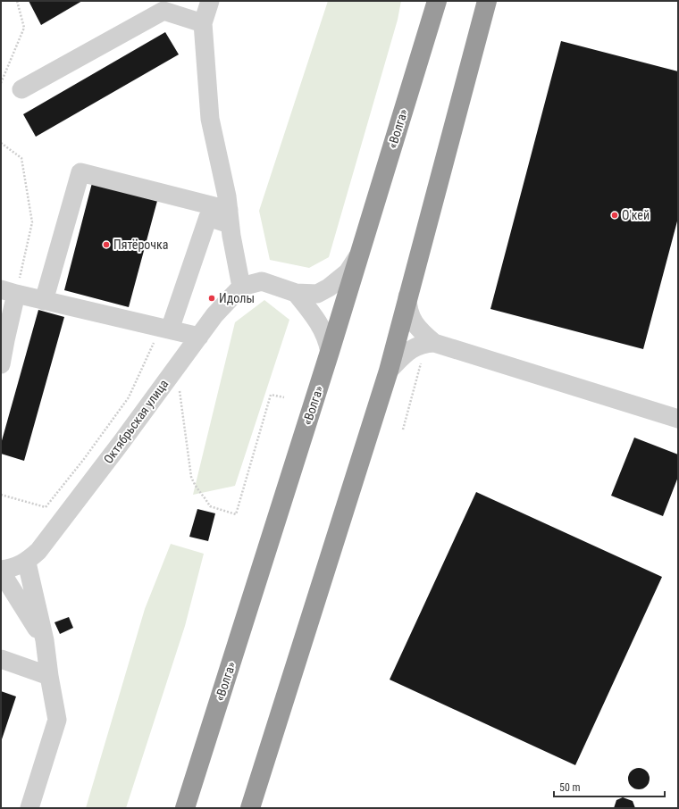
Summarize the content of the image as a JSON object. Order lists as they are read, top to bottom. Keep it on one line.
{"streets":{"highway":["«Волга»"],"street":["Октябрьская улица"]},"places":["О'кей","Пятёрочка","Идолы"],"scale_bar":"50 m"}
